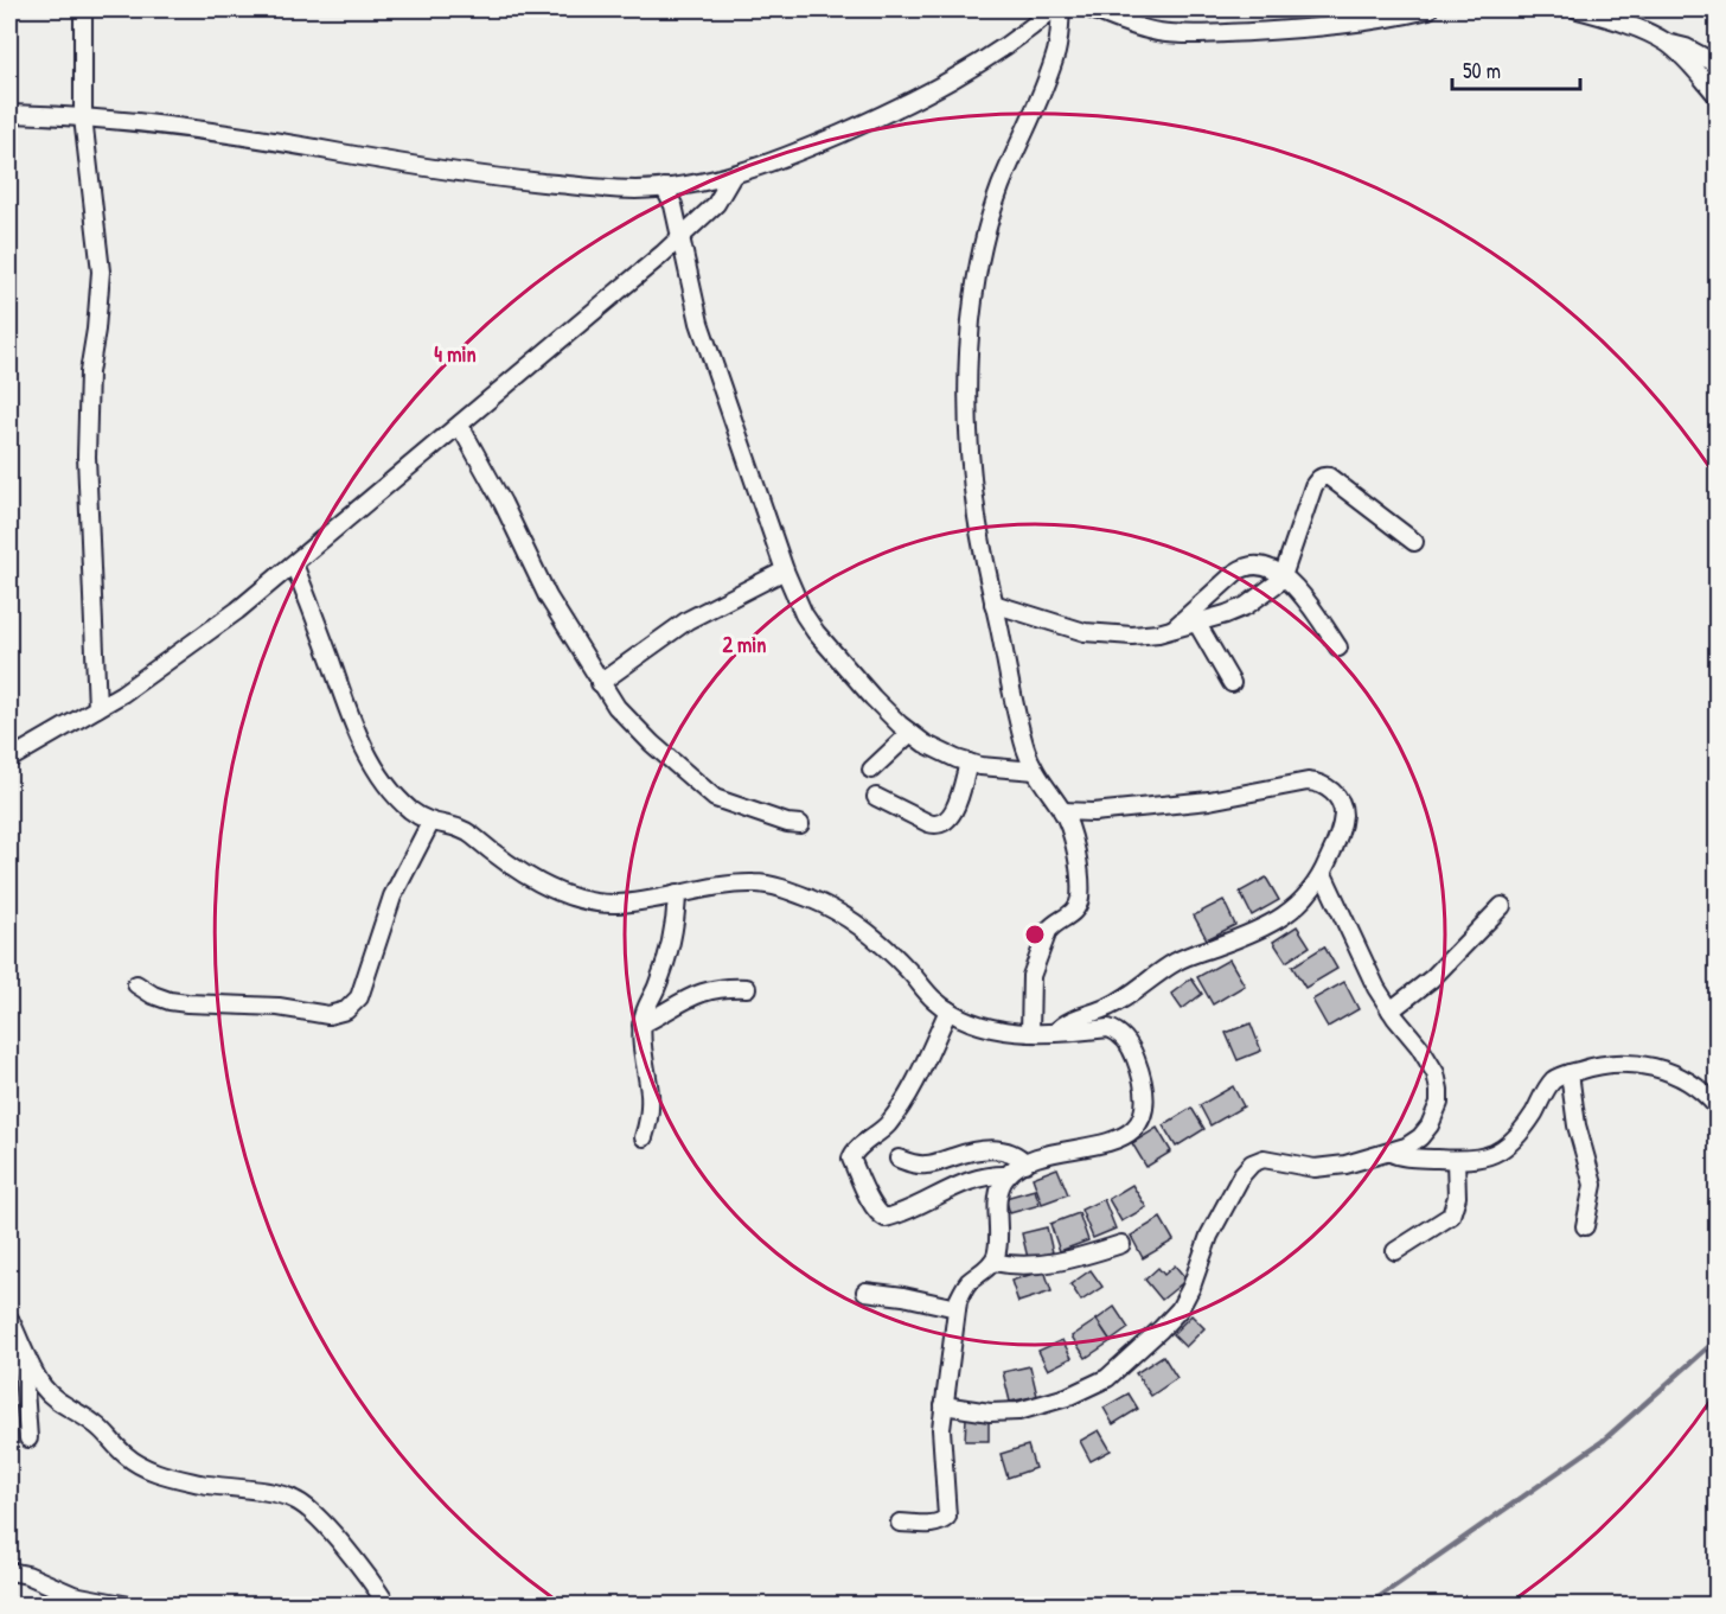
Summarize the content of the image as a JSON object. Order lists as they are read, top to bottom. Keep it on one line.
{"scale_bar":"50 m","rings":["4 min","2 min"]}
